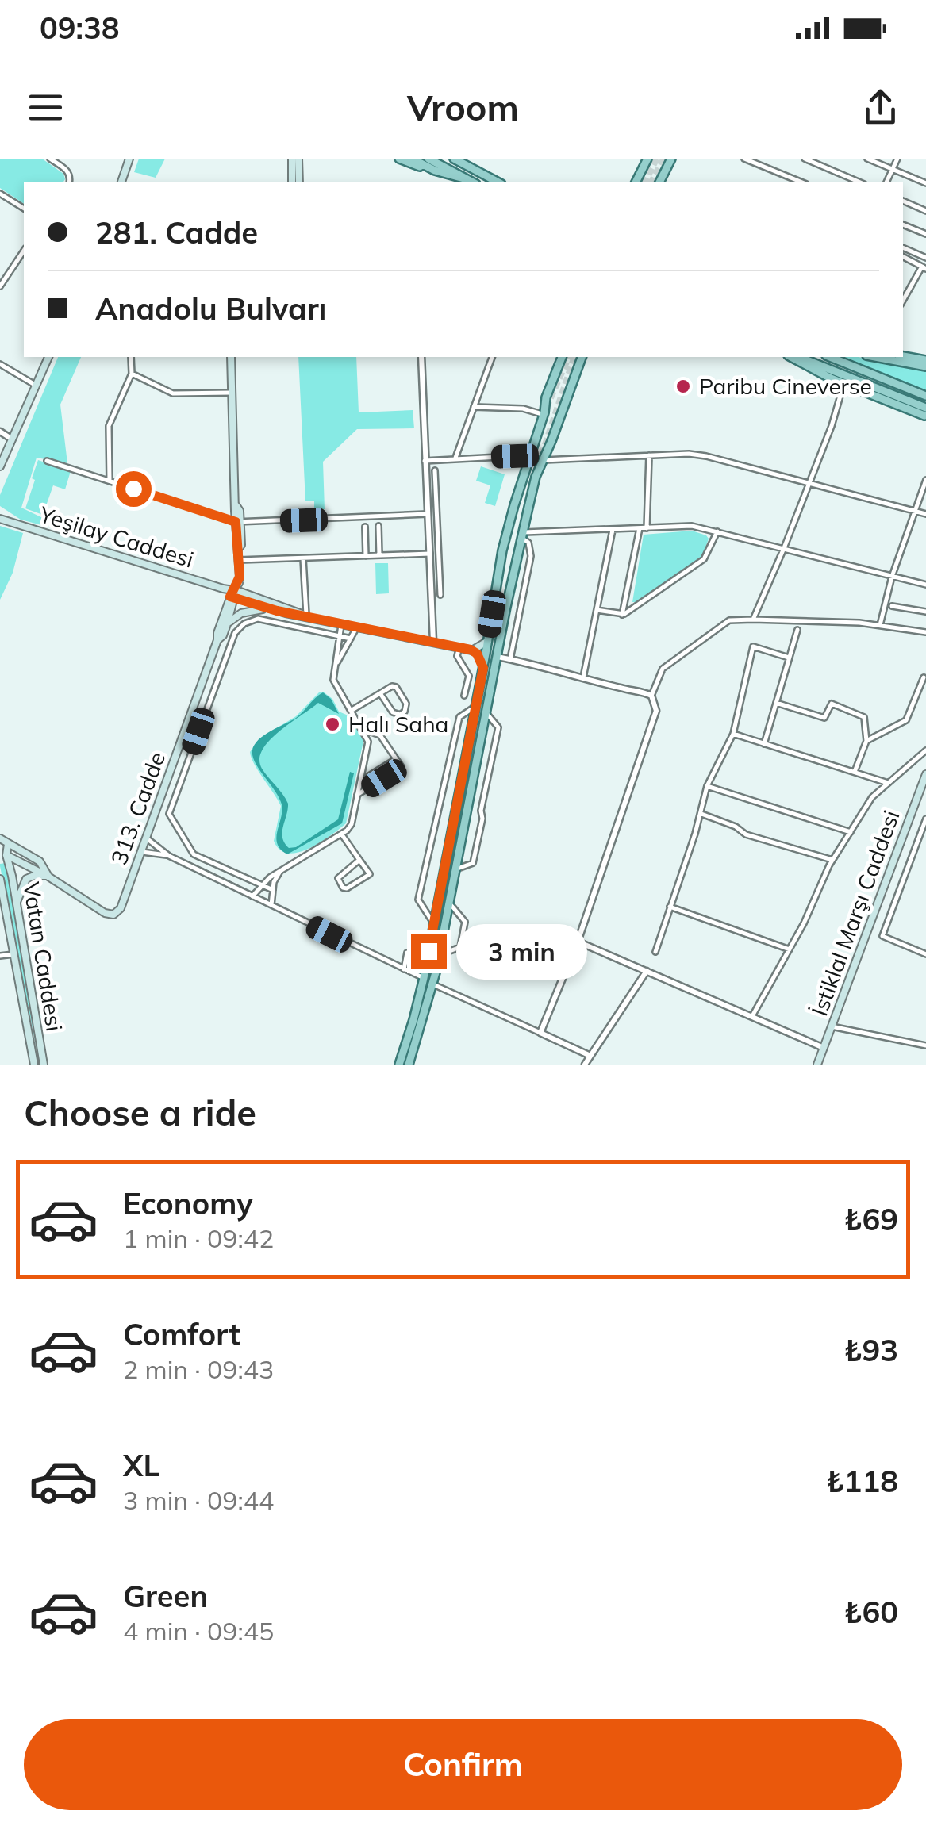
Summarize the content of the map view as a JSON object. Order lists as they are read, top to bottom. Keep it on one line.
{"streets":{"main road":["Yeşilay Caddesi","313. Cadde","İstiklal Marşı Caddesi","Vatan Caddesi"]},"crossings":[["Yeşilay Caddesi","313. Cadde"],["313. Cadde","Vatan Caddesi"]],"places":["Paribu Cineverse","Halı Saha"],"page":{"status":"09:38","header":"Vroom","banner":["281. Cadde","Anadolu Bulvarı"],"bubble":"3 min","heading":"Choose a ride","list":[{"name":"Economy","note":"1 min · 09:42","value":"₺69"},{"name":"Comfort","note":"2 min · 09:43","value":"₺93"},{"name":"XL","note":"3 min · 09:44","value":"₺118"},{"name":"Green","note":"4 min · 09:45","value":"₺60"}],"buttons":"Confirm"}}
